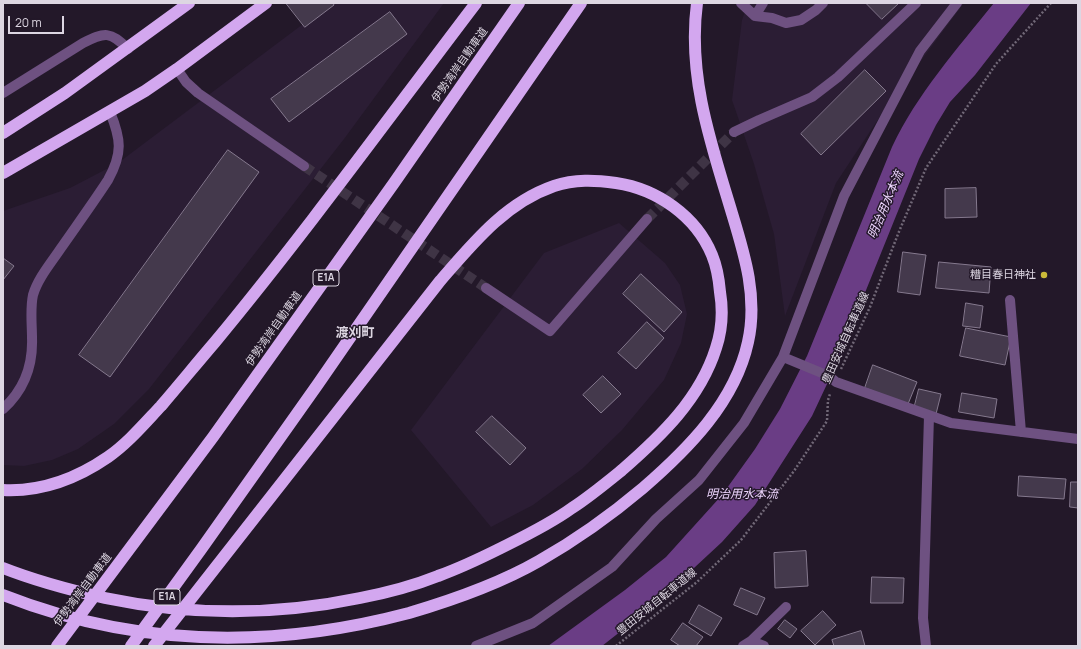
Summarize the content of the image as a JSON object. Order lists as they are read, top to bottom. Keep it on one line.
{"streets":{"highway":["伊勢湾岸自動車道","E1A"],"path":["豊田安城自転車道線"]},"districts":["渡刈町"],"water":["明治用水本流"],"places":["糟目春日神社"],"scale_bar":"20 m"}
